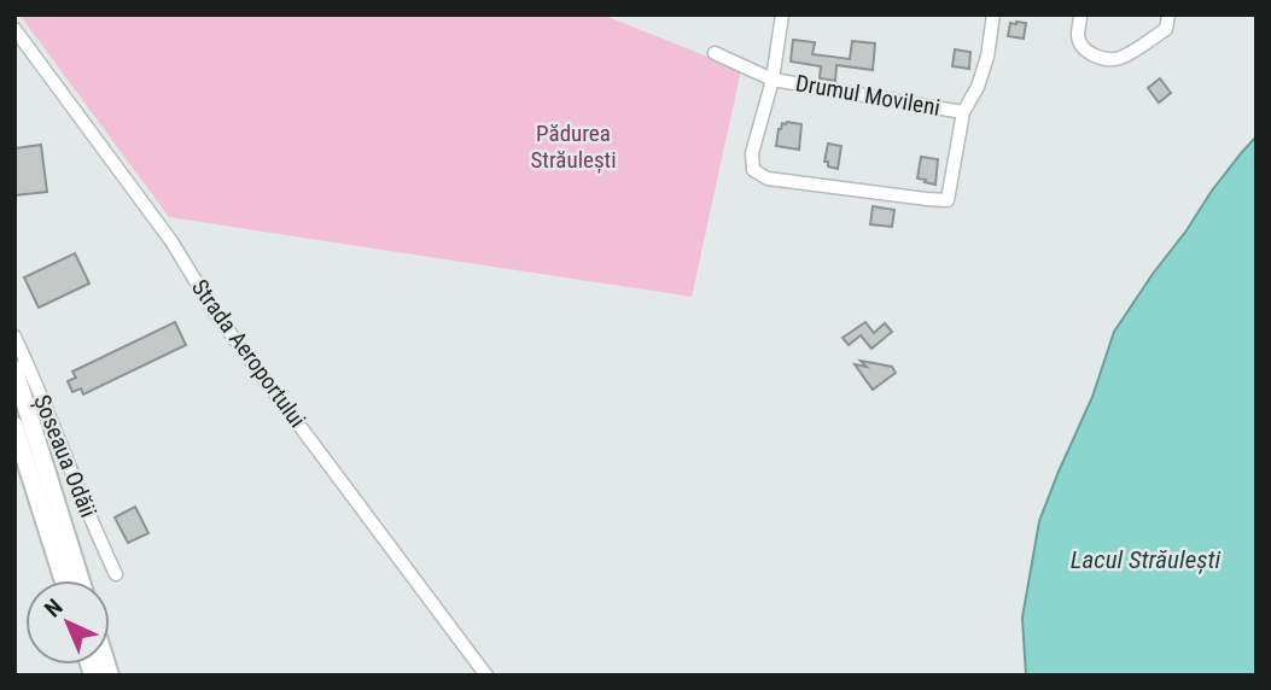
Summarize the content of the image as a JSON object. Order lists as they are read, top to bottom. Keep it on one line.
{"streets":{"main road":["Șoseaua Odăii"],"street":["Drumul Movileni","Strada Aeroportului"]},"water":["Lacul Străulești"],"parks":["Pădurea Străulești"],"north":"top left"}
